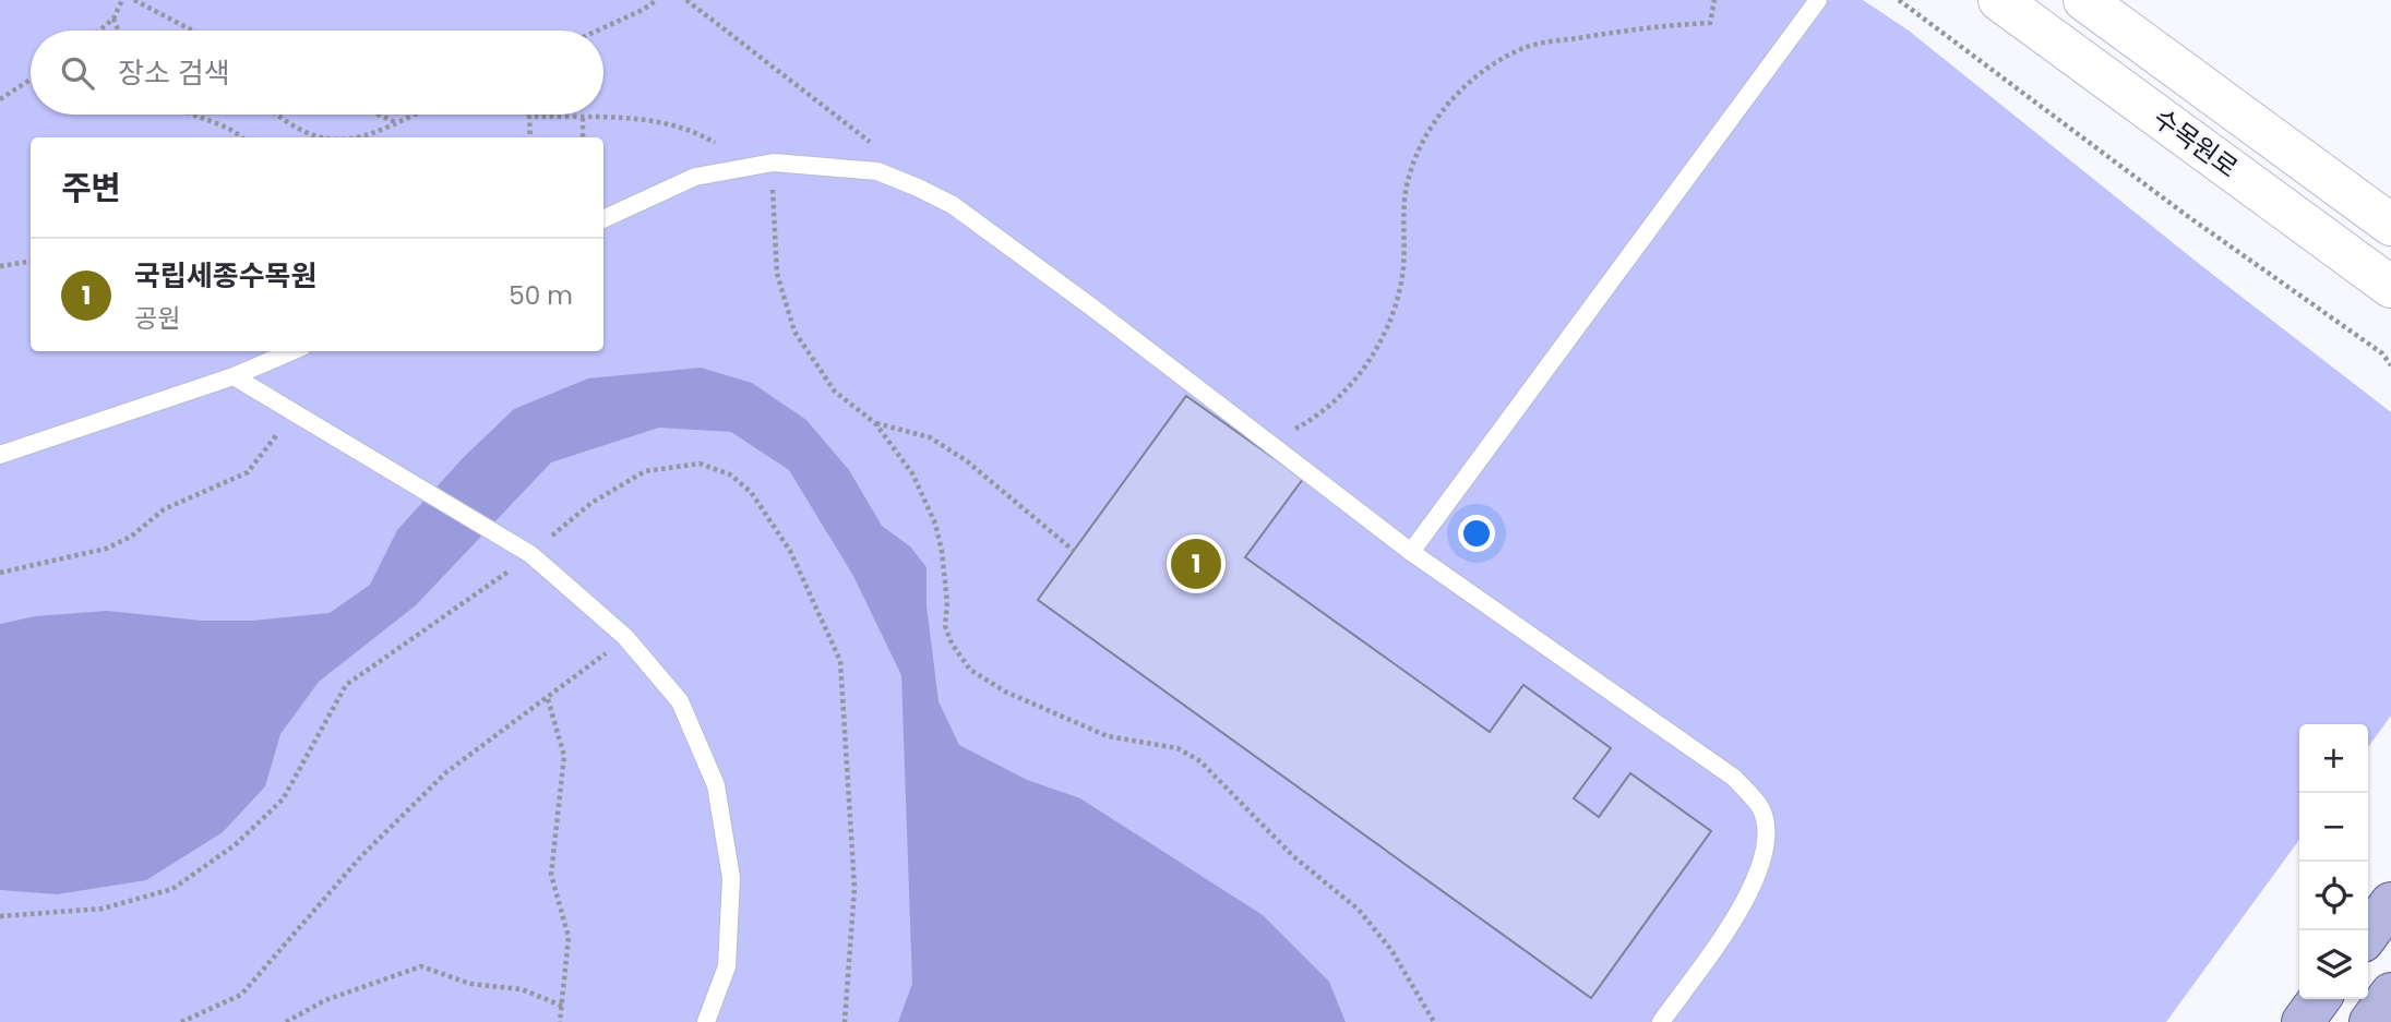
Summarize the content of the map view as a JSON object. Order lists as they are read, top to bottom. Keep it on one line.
{"streets":{"street":["수목원로"]},"page":{"search":"장소 검색","heading":"주변","list":[{"mark":"1","name":"국립세종수목원","note":"공원","value":"50 m"}],"pins":"1","map_buttons":["+","−"]}}
